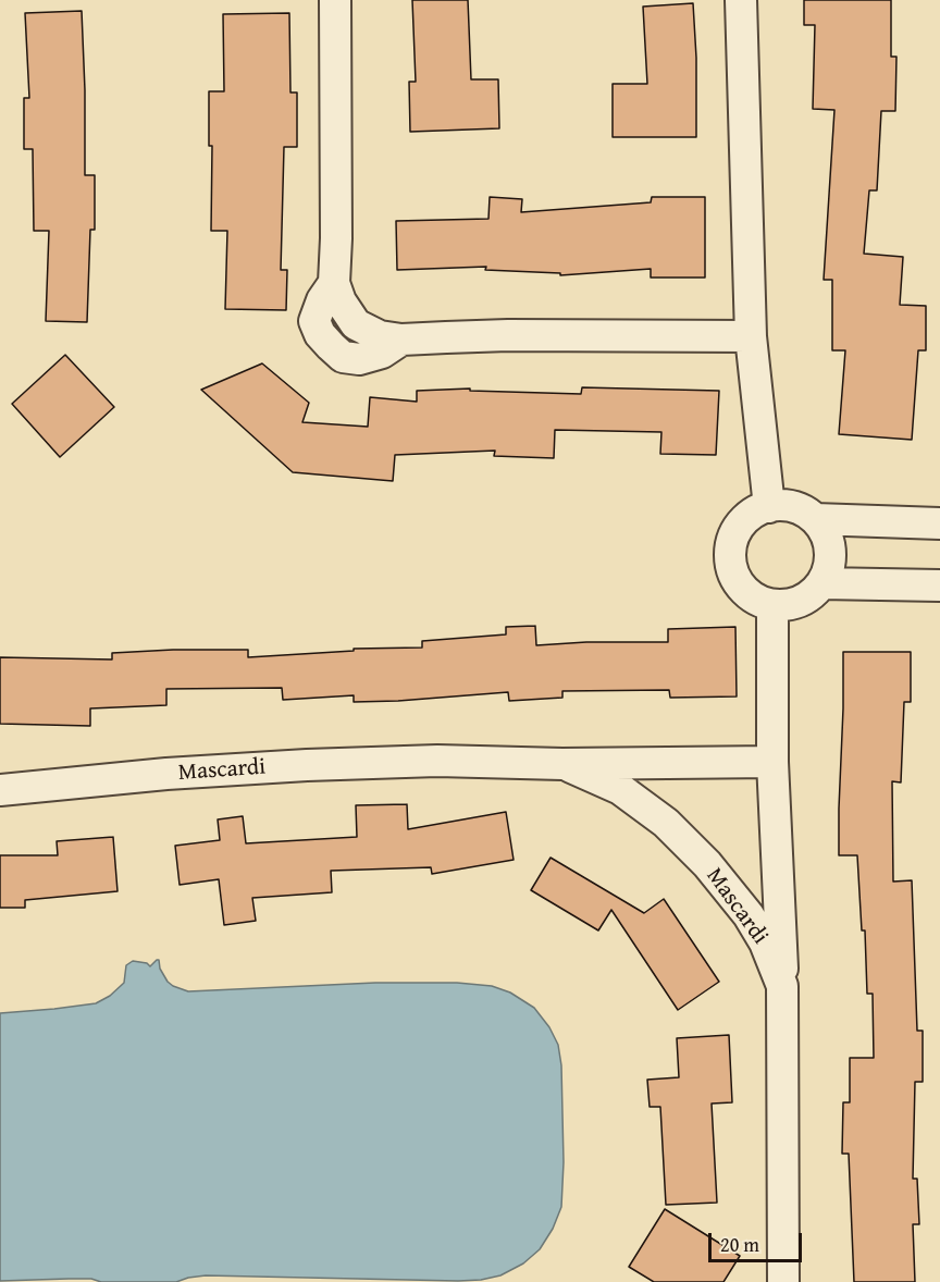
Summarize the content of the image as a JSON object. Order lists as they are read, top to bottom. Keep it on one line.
{"streets":{"street":["Mascardi"]},"scale_bar":"20 m"}
